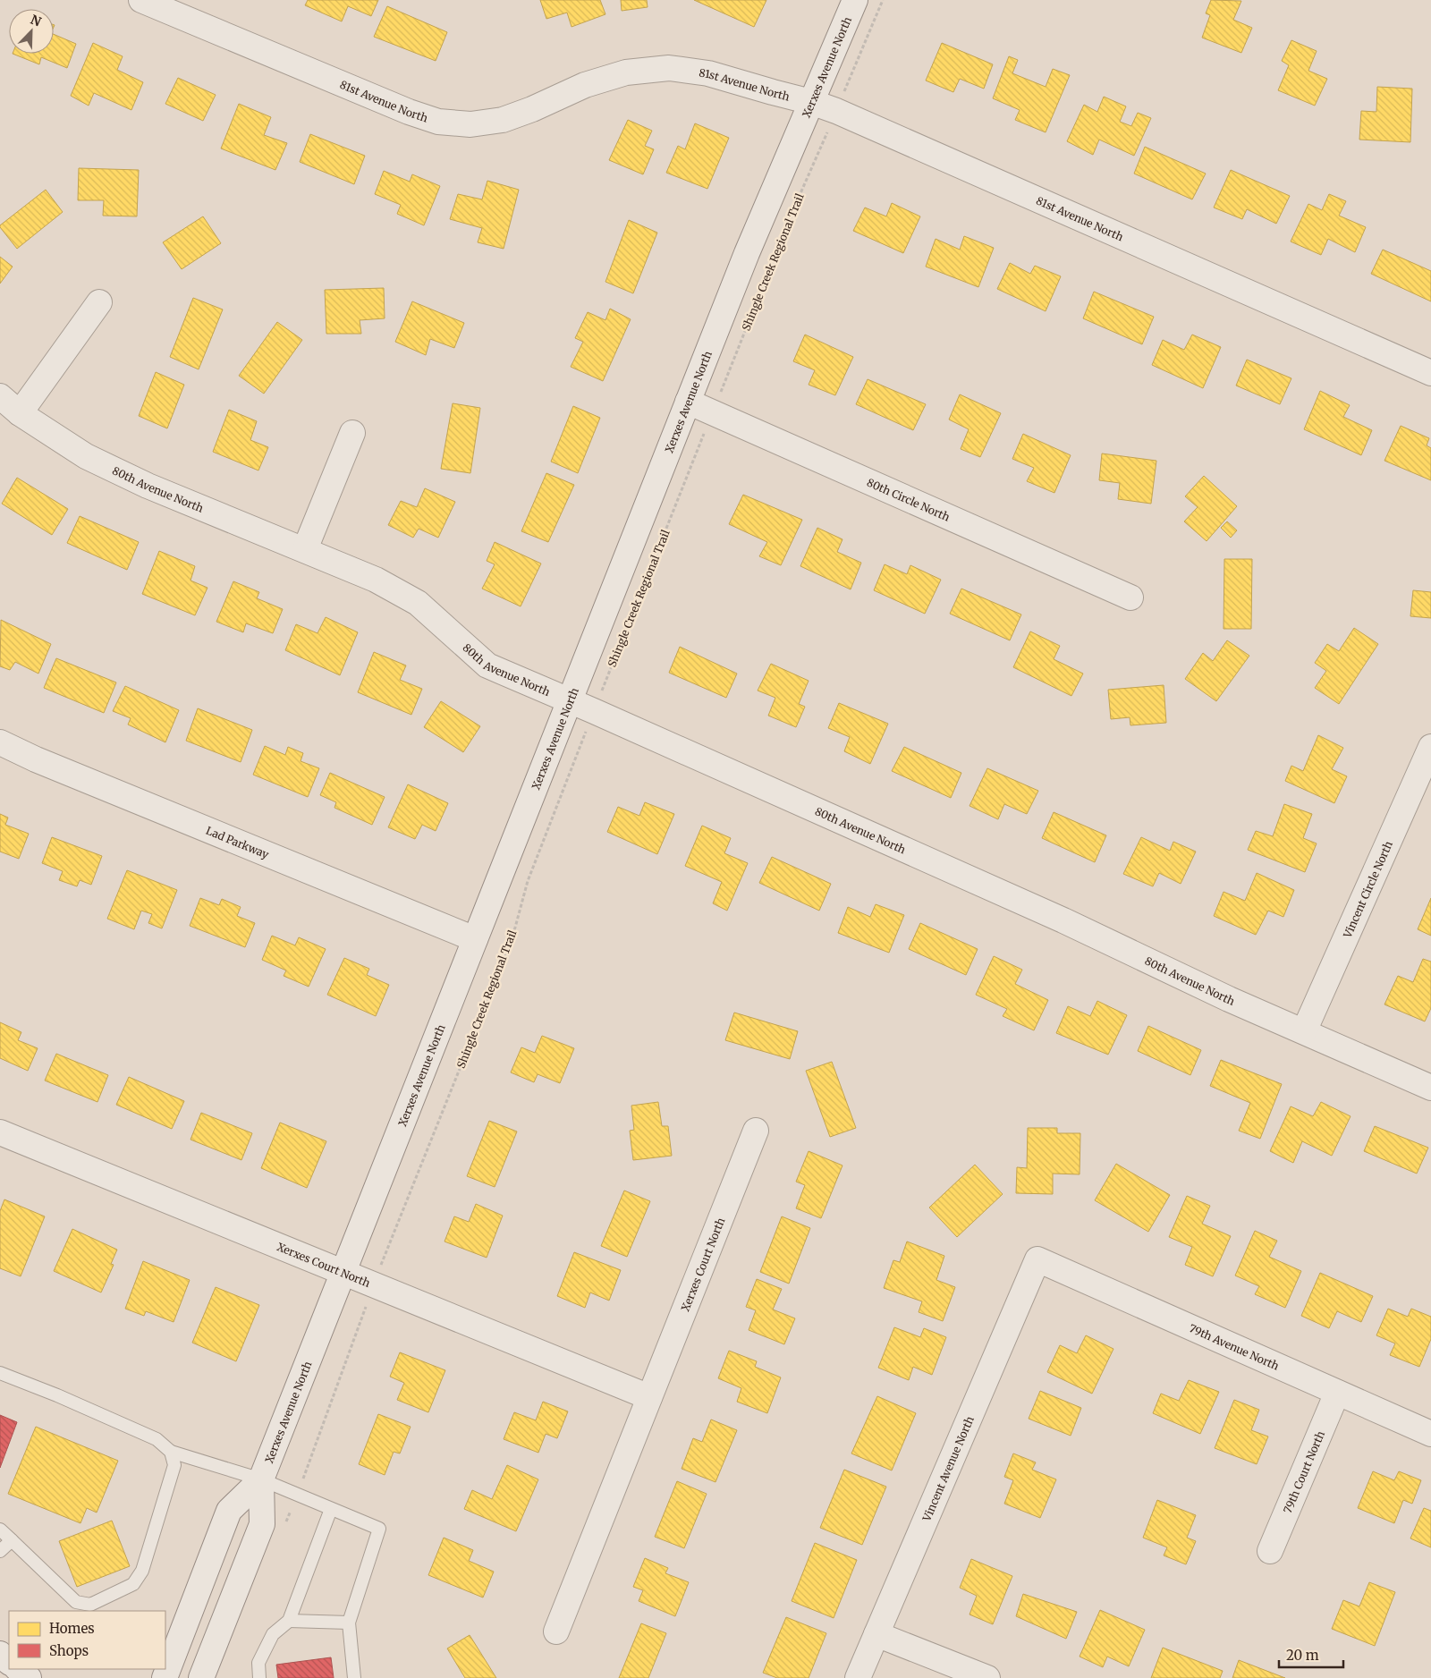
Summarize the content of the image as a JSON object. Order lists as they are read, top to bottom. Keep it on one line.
{"streets":{"street":["Xerxes Avenue North","81st Avenue North","80th Avenue North","80th Circle North","Lad Parkway","Vincent Circle North","Xerxes Court North","79th Avenue North","Vincent Avenue North","79th Court North"],"path":["Shingle Creek Regional Trail"]},"crossings":[["Xerxes Avenue North","81st Avenue North"],["Xerxes Avenue North","80th Avenue North"],["Xerxes Avenue North","80th Circle North"],["Xerxes Avenue North","Lad Parkway"],["Xerxes Avenue North","Xerxes Court North"],["80th Avenue North","Vincent Circle North"],["79th Avenue North","Vincent Avenue North"],["79th Avenue North","79th Court North"]],"legend":["Homes","Shops"],"scale_bar":"20 m","north":"top right"}
